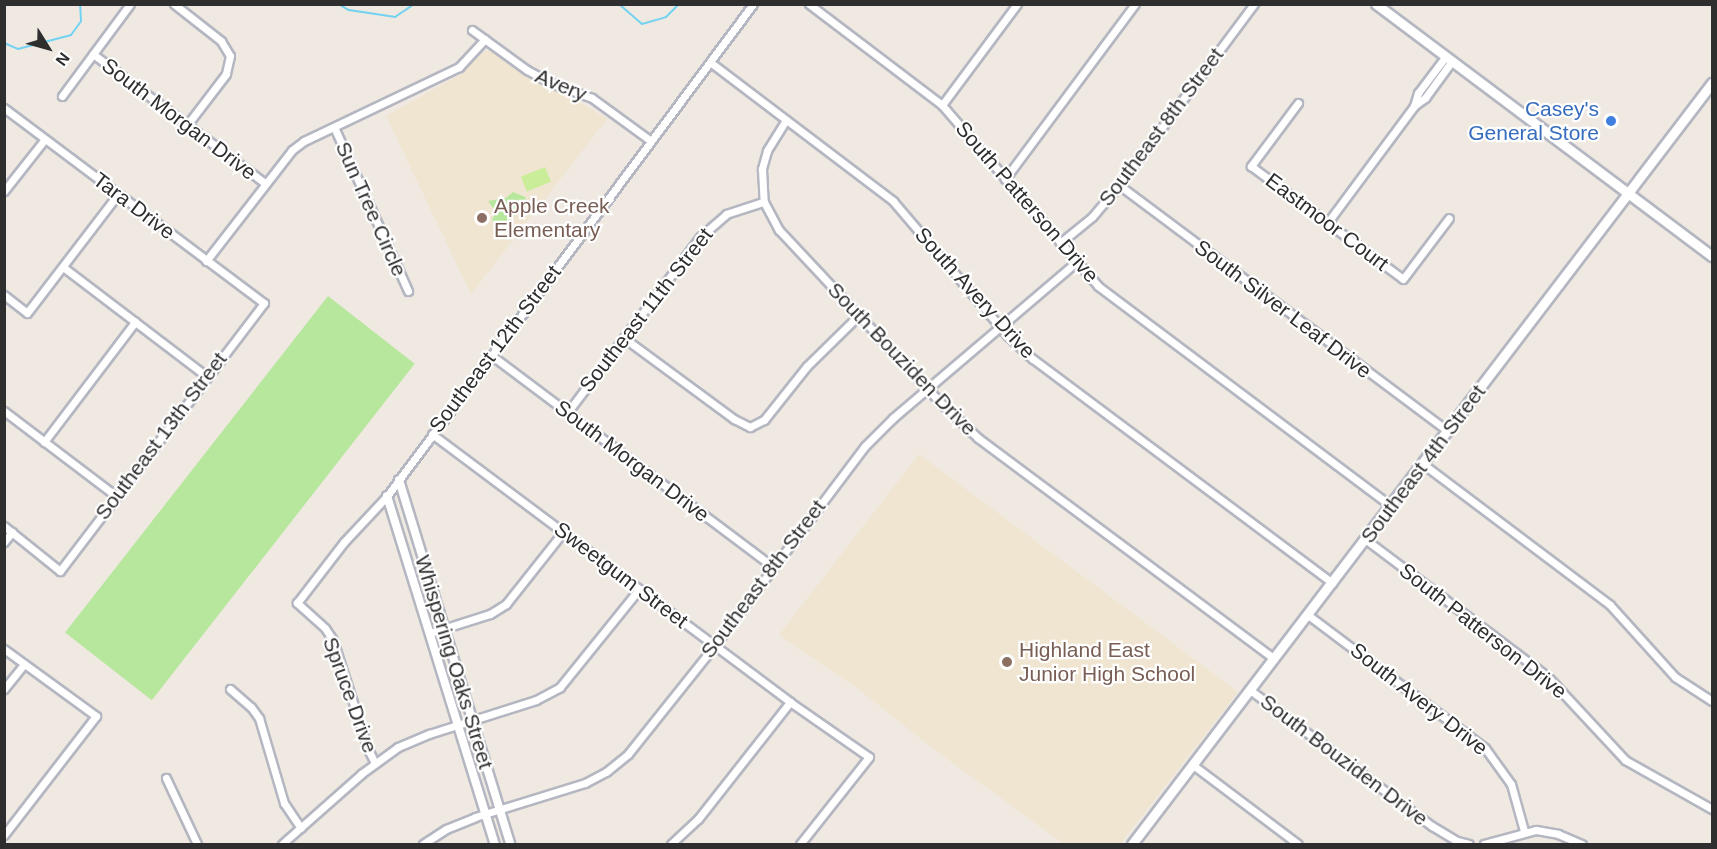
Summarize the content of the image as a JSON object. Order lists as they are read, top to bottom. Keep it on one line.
{"streets":{"main road":["Southeast 4th Street"],"street":["Avery","South Morgan Drive","Southeast 8th Street","South Patterson Drive","Tara Drive","Sun Tree Circle","Eastmoor Court","South Avery Drive","South Silver Leaf Drive","Southeast 11th Street","Southeast 12th Street","South Bouziden Drive","Southeast 13th Street","Sweetgum Street","Whispering Oaks Street","Spruce Drive"]},"crossings":[["Avery","Southeast 12th Street"],["South Morgan Drive","Southeast 8th Street"],["South Morgan Drive","Southeast 11th Street"],["South Morgan Drive","Southeast 12th Street"],["Southeast 8th Street","South Patterson Drive"],["Southeast 8th Street","South Avery Drive"],["Southeast 8th Street","South Silver Leaf Drive"],["Southeast 8th Street","South Bouziden Drive"],["Southeast 8th Street","Sweetgum Street"],["Southeast 8th Street","Whispering Oaks Street"],["South Patterson Drive","Southeast 4th Street"],["Tara Drive","Southeast 13th Street"],["South Avery Drive","Southeast 12th Street"],["South Avery Drive","South Bouziden Drive"],["South Avery Drive","Southeast 4th Street"],["South Silver Leaf Drive","Southeast 4th Street"],["Southeast 11th Street","South Bouziden Drive"],["Southeast 12th Street","Sweetgum Street"],["Southeast 12th Street","Whispering Oaks Street"],["Southeast 12th Street","Spruce Drive"],["South Bouziden Drive","Southeast 4th Street"]],"places":["Casey's General Store","Apple Creek Elementary","Highland East Junior High School"],"north":"bottom right"}
